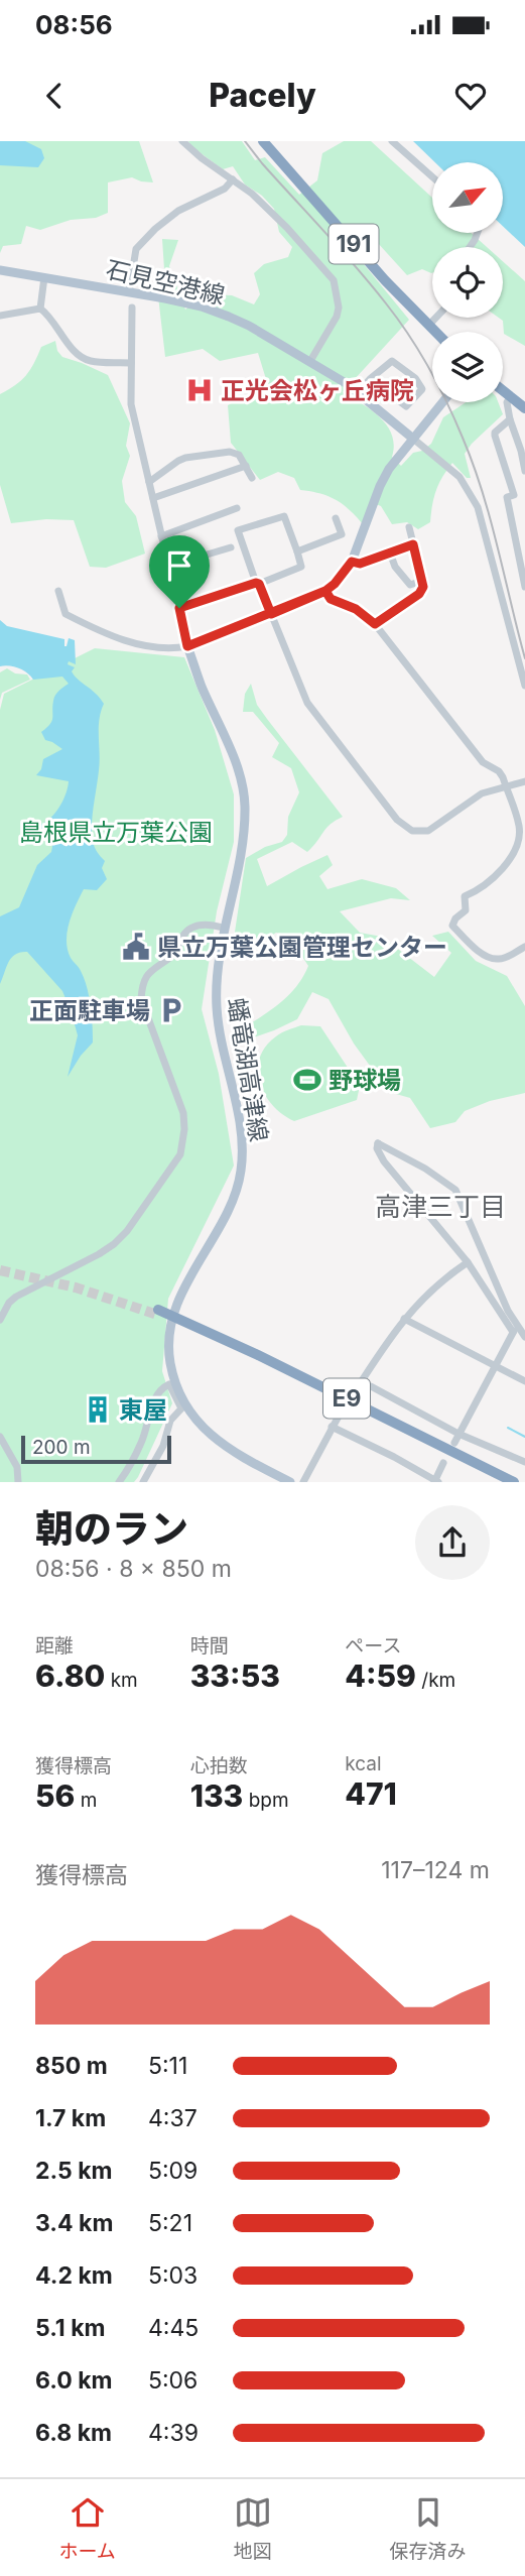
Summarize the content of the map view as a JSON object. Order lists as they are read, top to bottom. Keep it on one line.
{"streets":{"highway":["191","E9"],"main road":["石見空港線","蟠竜湖高津線"]},"districts":["高津三丁目"],"parks":["島根県立万葉公園"],"places":{"hospital":["正光会松ヶ丘病院"],"public building":["県立万葉公園管理センター"],"parking":["正面駐車場"],"sports":["野球場"],"building":["東屋"]},"scale_bar":"200 m","north":"top right","page":{"status":"08:56","header":"Pacely","scale":"200 m","heading":["朝のラン","08:56 · 8 × 850 m"],"stats":[["距離","6.80 km"],["時間","33:53"],["ペース","4:59 /km"],["獲得標高","56 m"],["心拍数","133 bpm"],["kcal","471"]],"chart":["獲得標高","117–124 m"],"list":[{"name":"850 m","note":"5:11"},{"name":"1.7 km","note":"4:37"},{"name":"2.5 km","note":"5:09"},{"name":"3.4 km","note":"5:21"},{"name":"4.2 km","note":"5:03"},{"name":"5.1 km","note":"4:45"},{"name":"6.0 km","note":"5:06"},{"name":"6.8 km","note":"4:39"}],"tabs":["ホーム","地図","保存済み"]}}
